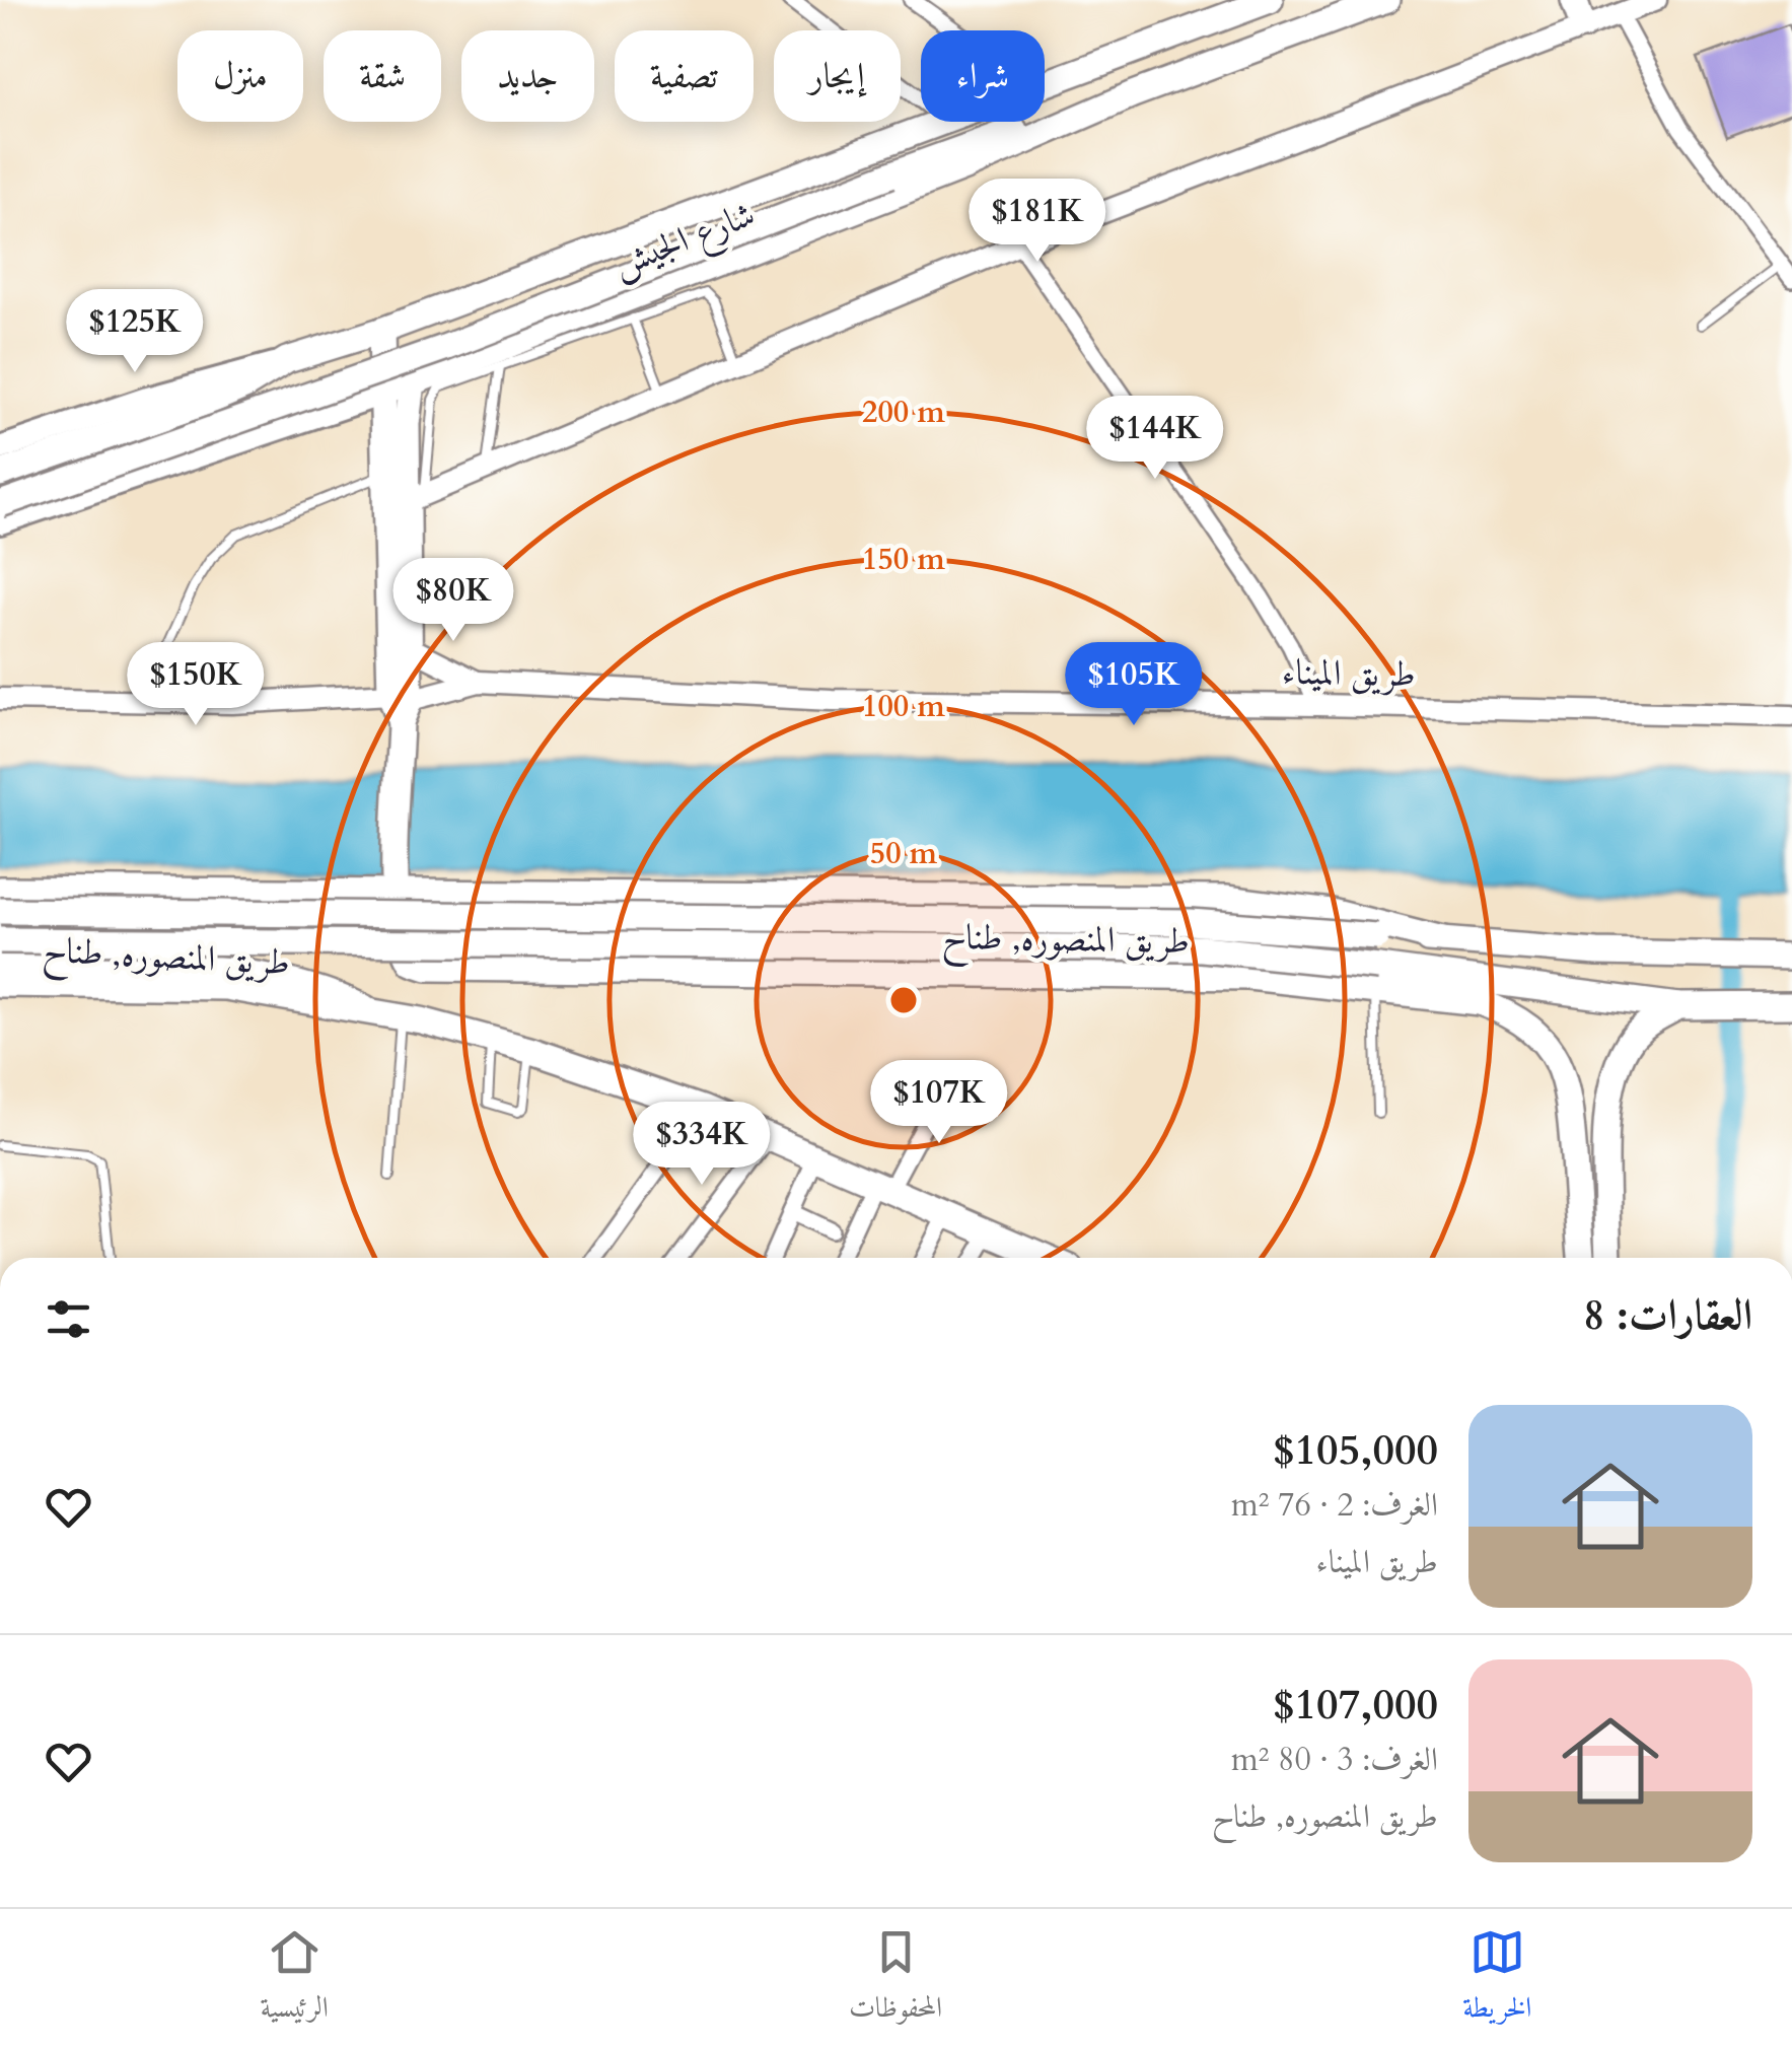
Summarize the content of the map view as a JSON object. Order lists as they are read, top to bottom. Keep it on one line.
{"streets":{"main road":["شارع الجيش","طريق المنصوره, طناح"],"street":["طريق الميناء"]},"crossings":[["طريق الميناء","طريق المنصوره, طناح"]],"page":{"chip":["شراء","إيجار","تصفية","جديد","شقة","منزل"],"price":["$181K","$125K","$144K","$80K","$150K","$105K","$107K","$334K"],"heading":"العقارات: 8","list":[{"name":"$105,000","note":"الغرف: 2 · 76 m² · طريق الميناء"},{"name":"$107,000","note":"الغرف: 3 · 80 m² · طريق المنصوره, طناح"}],"tabs":["الخريطة","المحفوظات","الرئيسية"]},"rings":["200 m","150 m","100 m","50 m"]}
